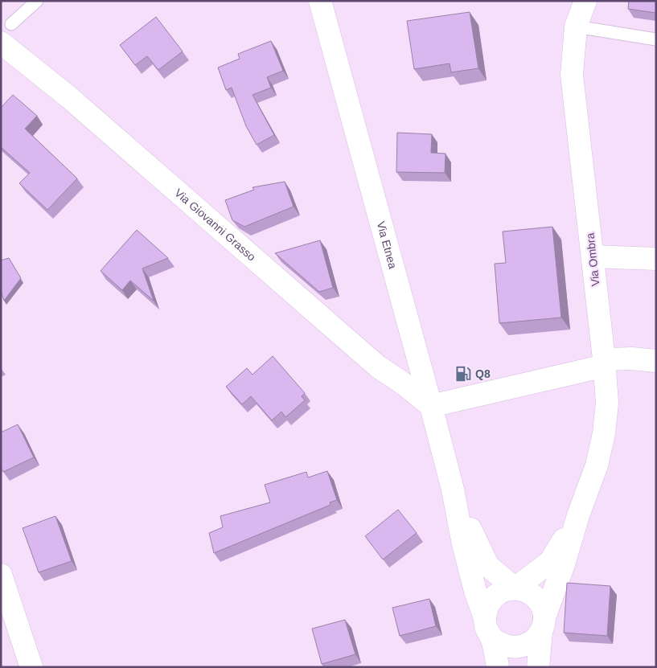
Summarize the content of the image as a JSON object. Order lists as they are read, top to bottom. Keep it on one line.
{"streets":{"main road":["Via Giovanni Grasso","Via Etnea","Via Ombra"]},"crossings":[["Via Giovanni Grasso","Via Etnea"]],"places":{"fuel station":["Q8"]}}
